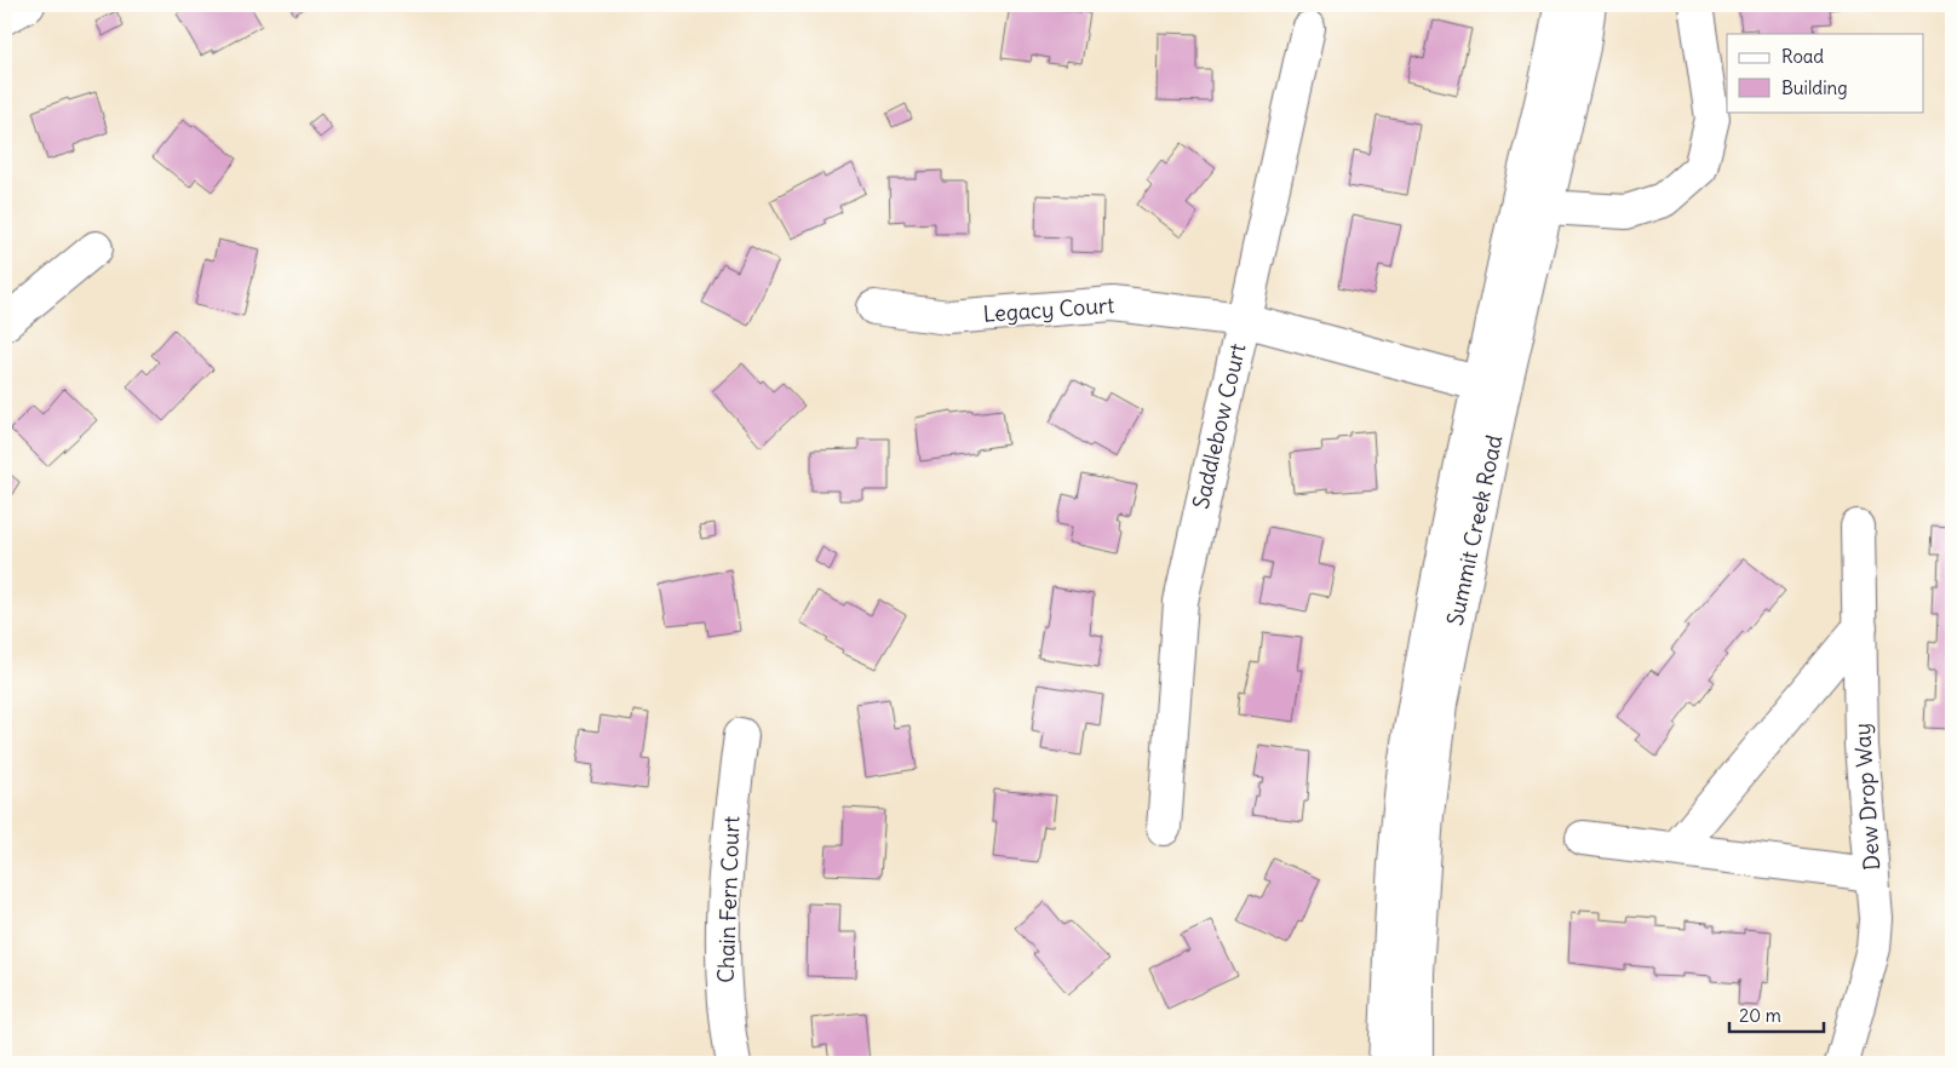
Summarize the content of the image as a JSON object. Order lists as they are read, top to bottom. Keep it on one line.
{"streets":{"street":["Legacy Court","Saddlebow Court","Summit Creek Road","Dew Drop Way","Chain Fern Court"]},"crossings":[["Legacy Court","Saddlebow Court"],["Legacy Court","Summit Creek Road"]],"legend":["Road","Building"],"scale_bar":"20 m"}
